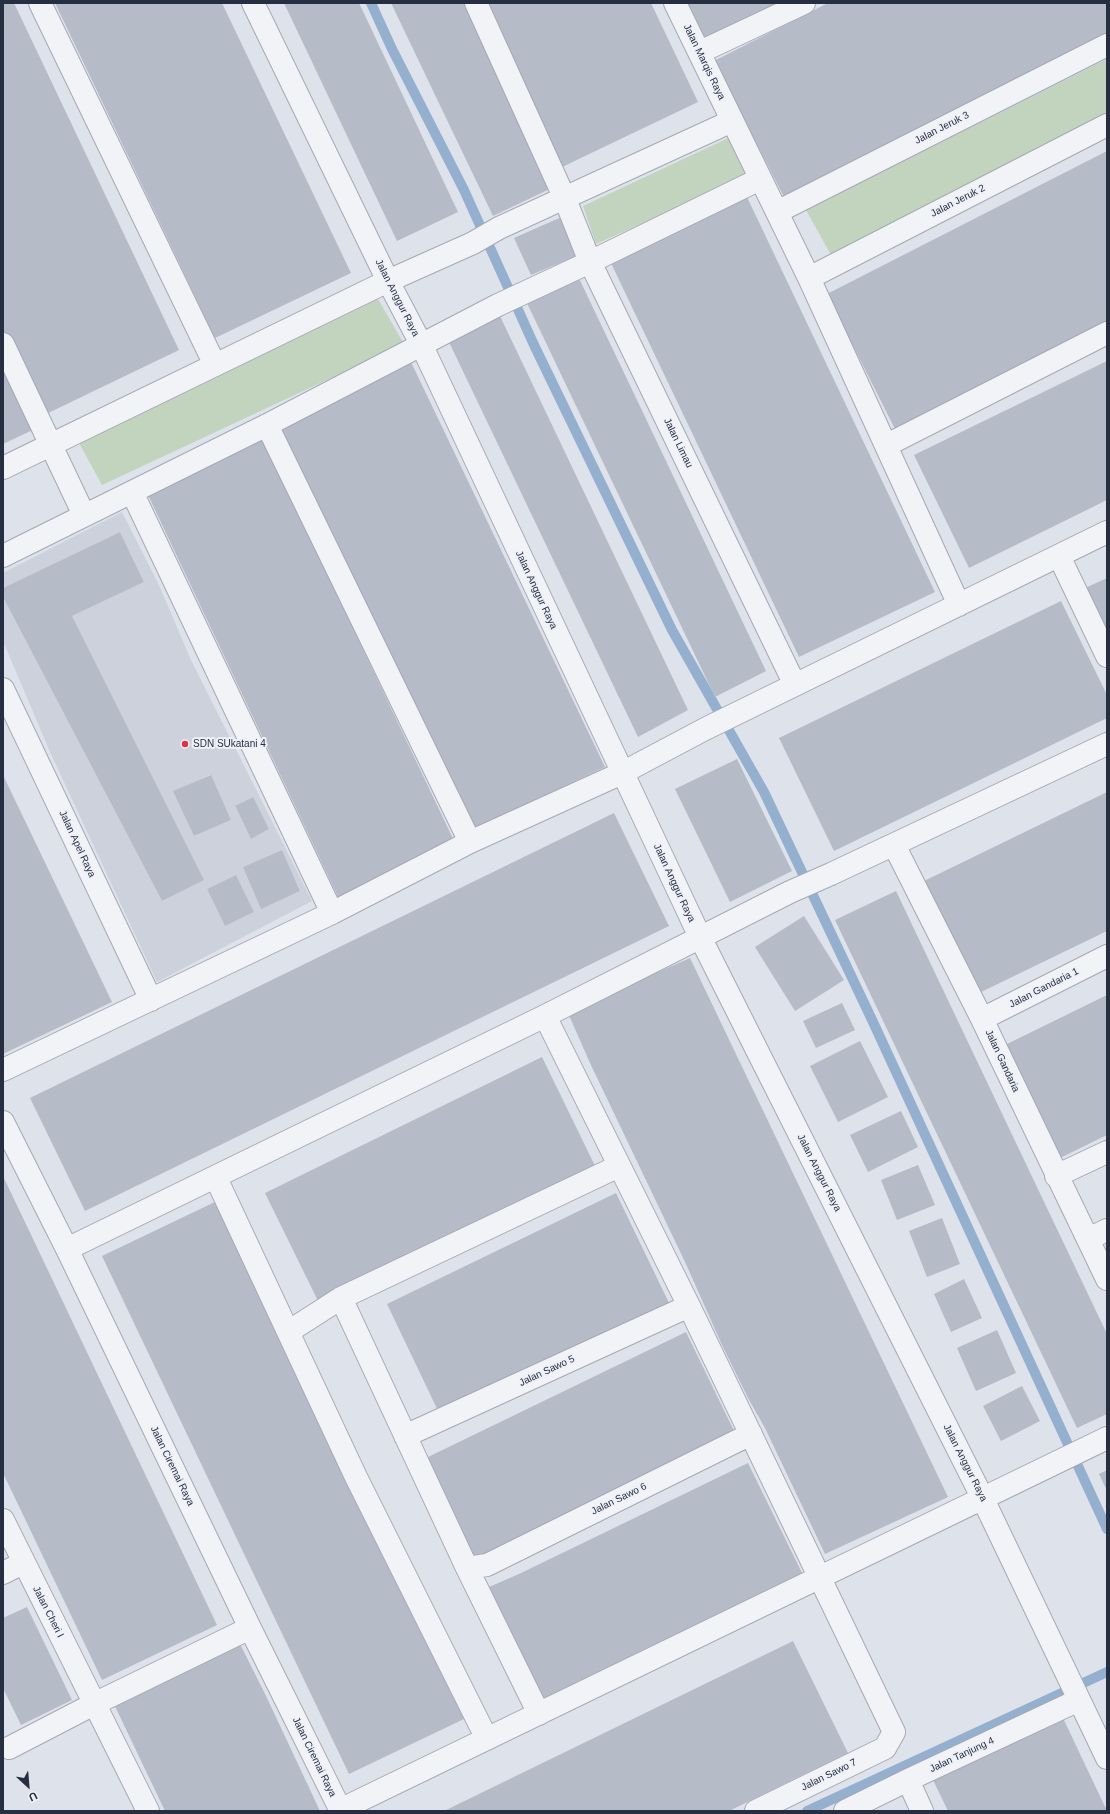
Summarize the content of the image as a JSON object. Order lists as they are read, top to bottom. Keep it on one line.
{"streets":{"street":["Jalan Marqis Raya","Jalan Jeruk 3","Jalan Jeruk 2","Jalan Anggur Raya","Jalan Limau","Jalan Apel Raya","Jalan Gandaria 1","Jalan Gandaria","Jalan Sawo 5","Jalan Ciremai Raya","Jalan Sawo 6","Jalan Cheri I","Jalan Tanjung 4","Jalan Sawo 7"]},"crossings":[["Jalan Marqis Raya","Jalan Jeruk 3"],["Jalan Marqis Raya","Jalan Jeruk 2"],["Jalan Anggur Raya","Jalan Tanjung 4"],["Jalan Gandaria 1","Jalan Gandaria"]],"places":["SDN SUkatani 4"],"north":"bottom right"}
